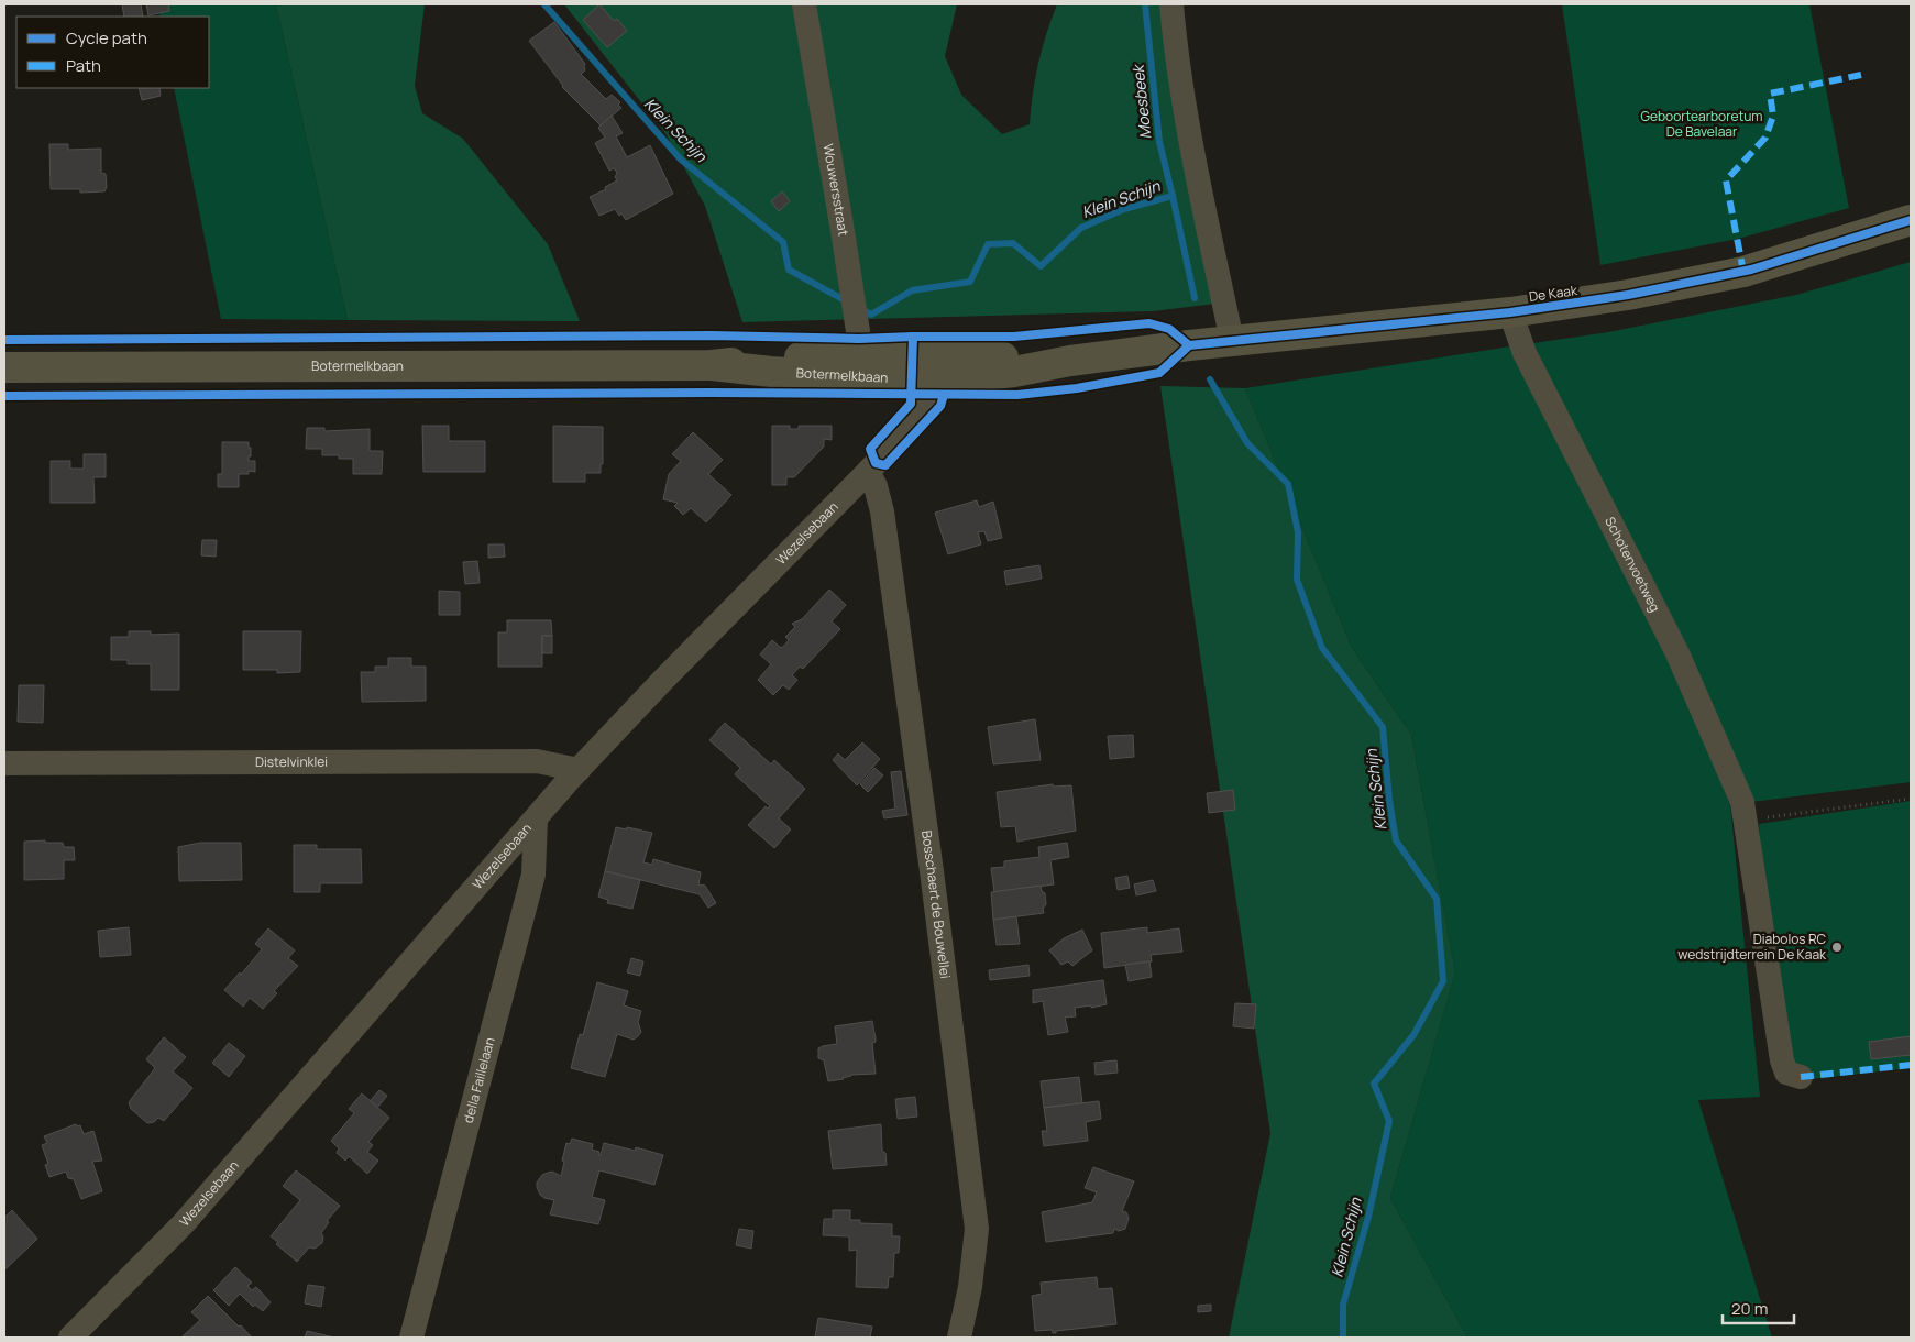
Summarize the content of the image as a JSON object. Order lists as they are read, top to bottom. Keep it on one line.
{"streets":{"main road":["De Kaak","Botermelkbaan"],"street":["Wouwersstraat","Wezelsebaan","Schotenvoetweg","Distelvinklei","Bosschaert de Bouwellei","della Faillelaan"]},"crossings":[["Wouwersstraat","Botermelkbaan"],["De Kaak","Botermelkbaan"],["De Kaak","Schotenvoetweg"],["Botermelkbaan","Wezelsebaan"],["Wezelsebaan","Distelvinklei"],["Wezelsebaan","Bosschaert de Bouwellei"],["Wezelsebaan","della Faillelaan"]],"water":["Moesbeek","Klein Schijn"],"parks":["Geboortearboretum De Bavelaar"],"places":["Diabolos RC wedstrijdterrein De Kaak"],"legend":["Cycle path","Path"],"scale_bar":"20 m"}
